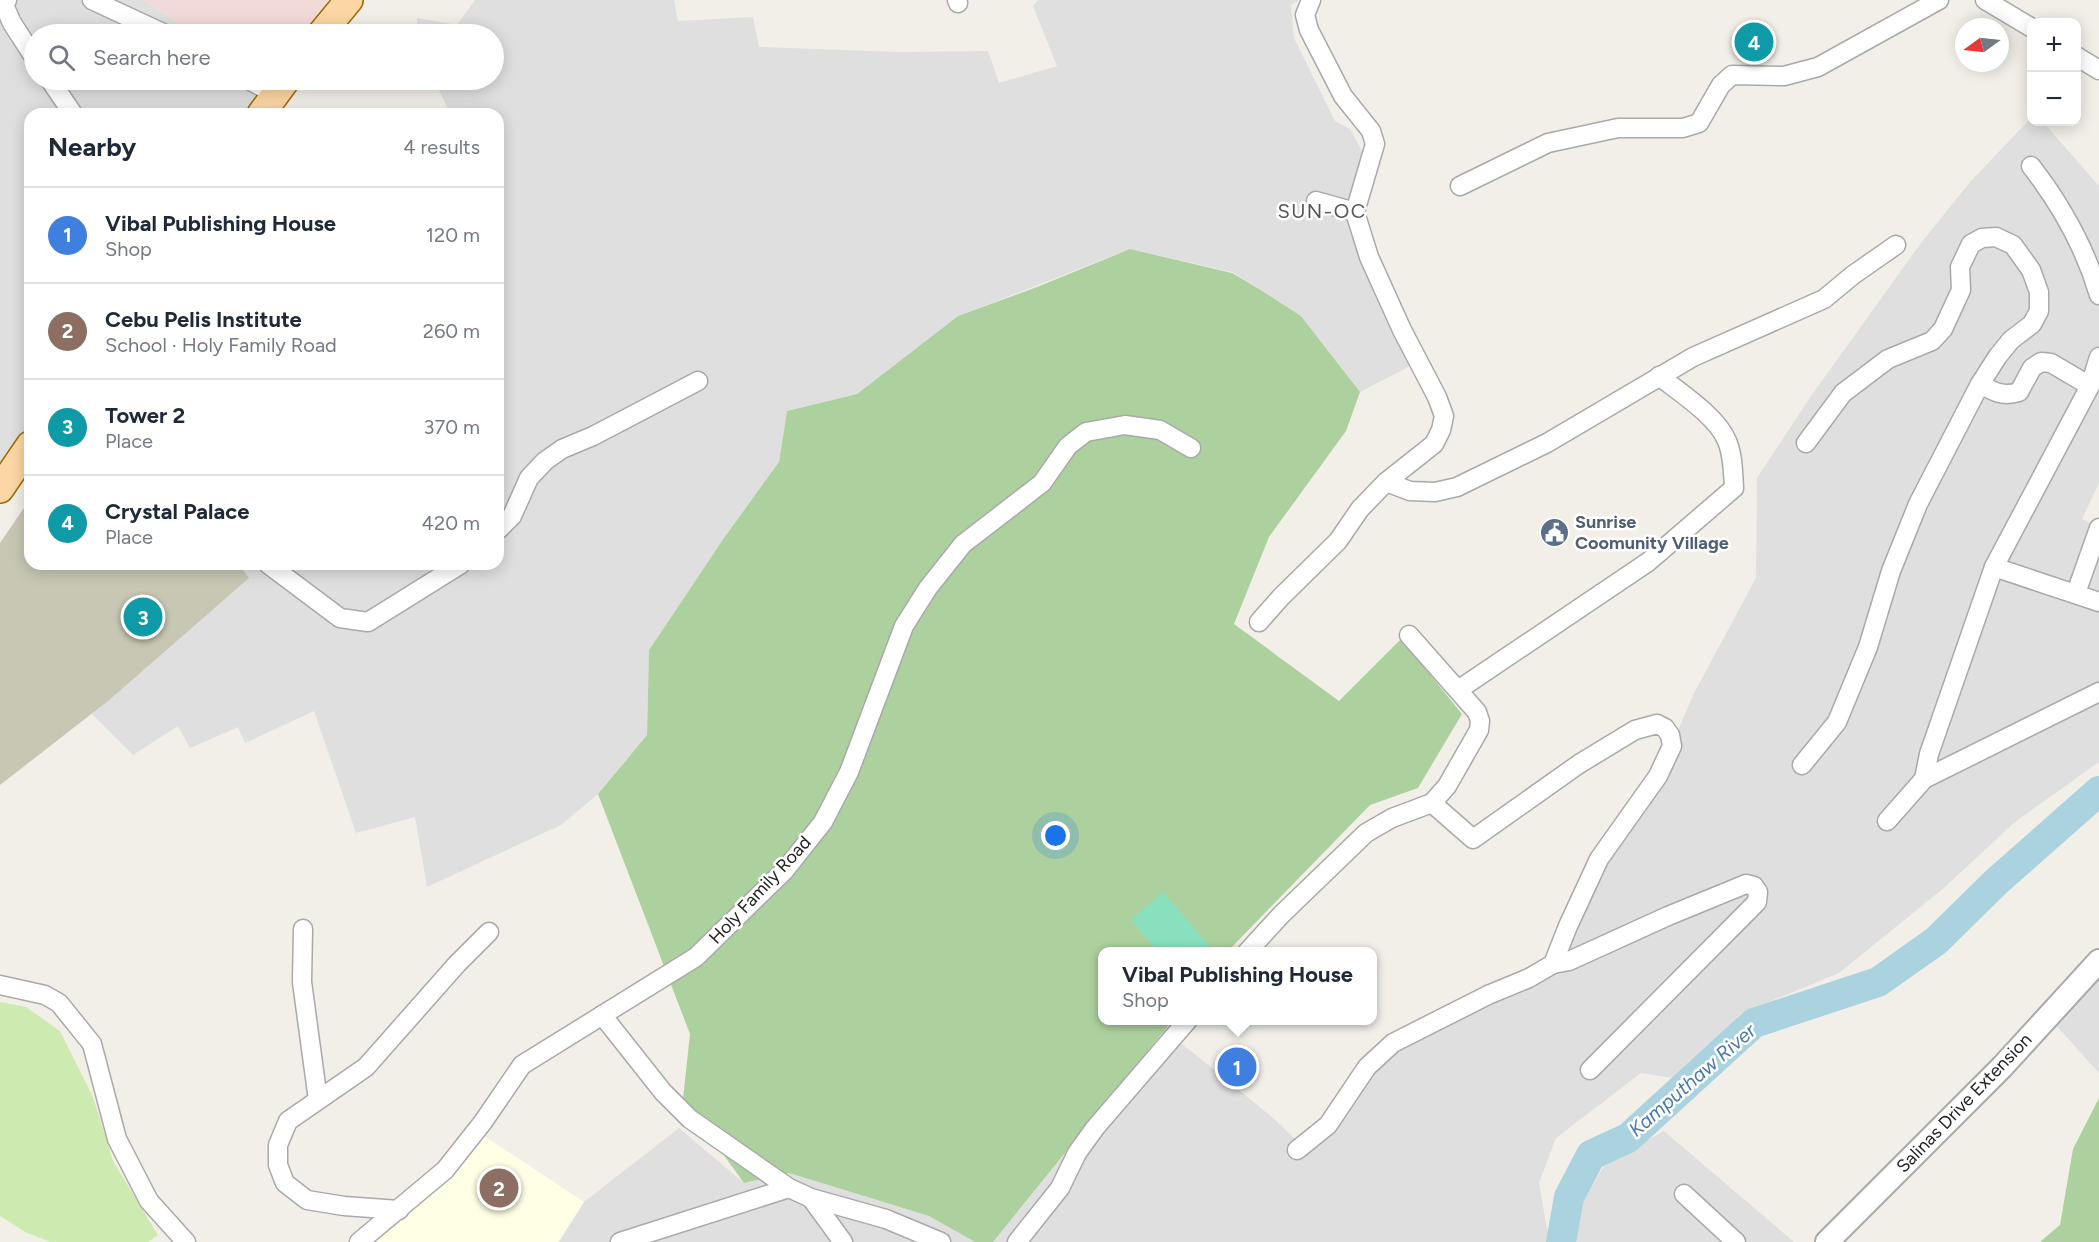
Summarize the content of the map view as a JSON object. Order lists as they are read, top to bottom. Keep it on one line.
{"streets":{"street":["Holy Family Road","Salinas Drive Extension"]},"districts":["SUN-OC"],"water":["Kamputhaw River"],"places":{"public building":["Sunrise Coomunity Village"]},"north":"left","page":{"map_buttons":["+","−"],"pins":["4","3","1","2"],"search":"Search here","heading":["Nearby","4 results"],"list":[{"mark":"1","name":"Vibal Publishing House","note":"Shop","value":"120 m"},{"mark":"2","name":"Cebu Pelis Institute","note":"School · Holy Family Road","value":"260 m"},{"mark":"3","name":"Tower 2","note":"Place","value":"370 m"},{"mark":"4","name":"Crystal Palace","note":"Place","value":"420 m"}],"popup":["Vibal Publishing House","Shop"]}}
